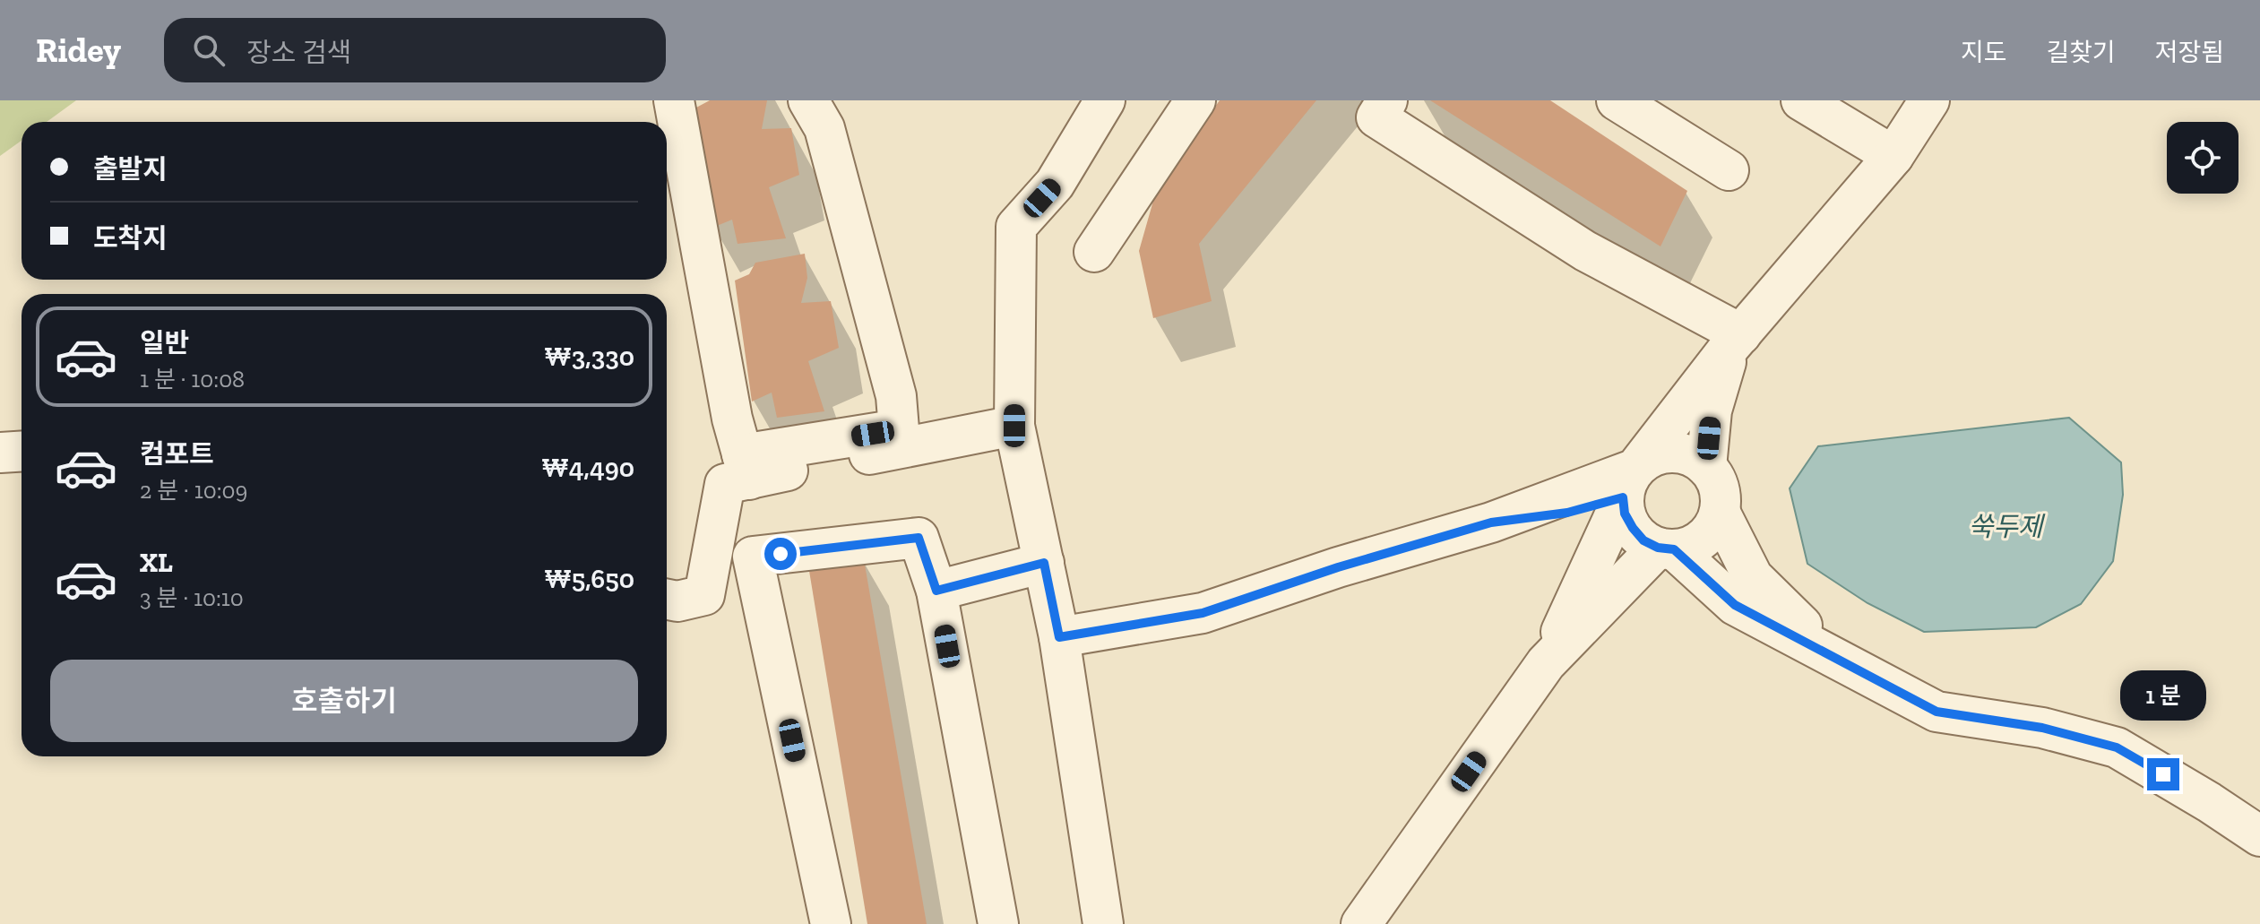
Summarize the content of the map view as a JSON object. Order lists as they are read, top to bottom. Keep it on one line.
{"water":["쑥두제"],"page":{"header":"Ridey","search":"장소 검색","nav":["지도","길찾기","저장됨"],"banner":["출발지","도착지"],"list":[{"name":"일반","note":"1 분 · 10:08","value":"₩3,330"},{"name":"컴포트","note":"2 분 · 10:09","value":"₩4,490"},{"name":"XL","note":"3 분 · 10:10","value":"₩5,650"}],"buttons":"호출하기","bubble":"1 분"}}
